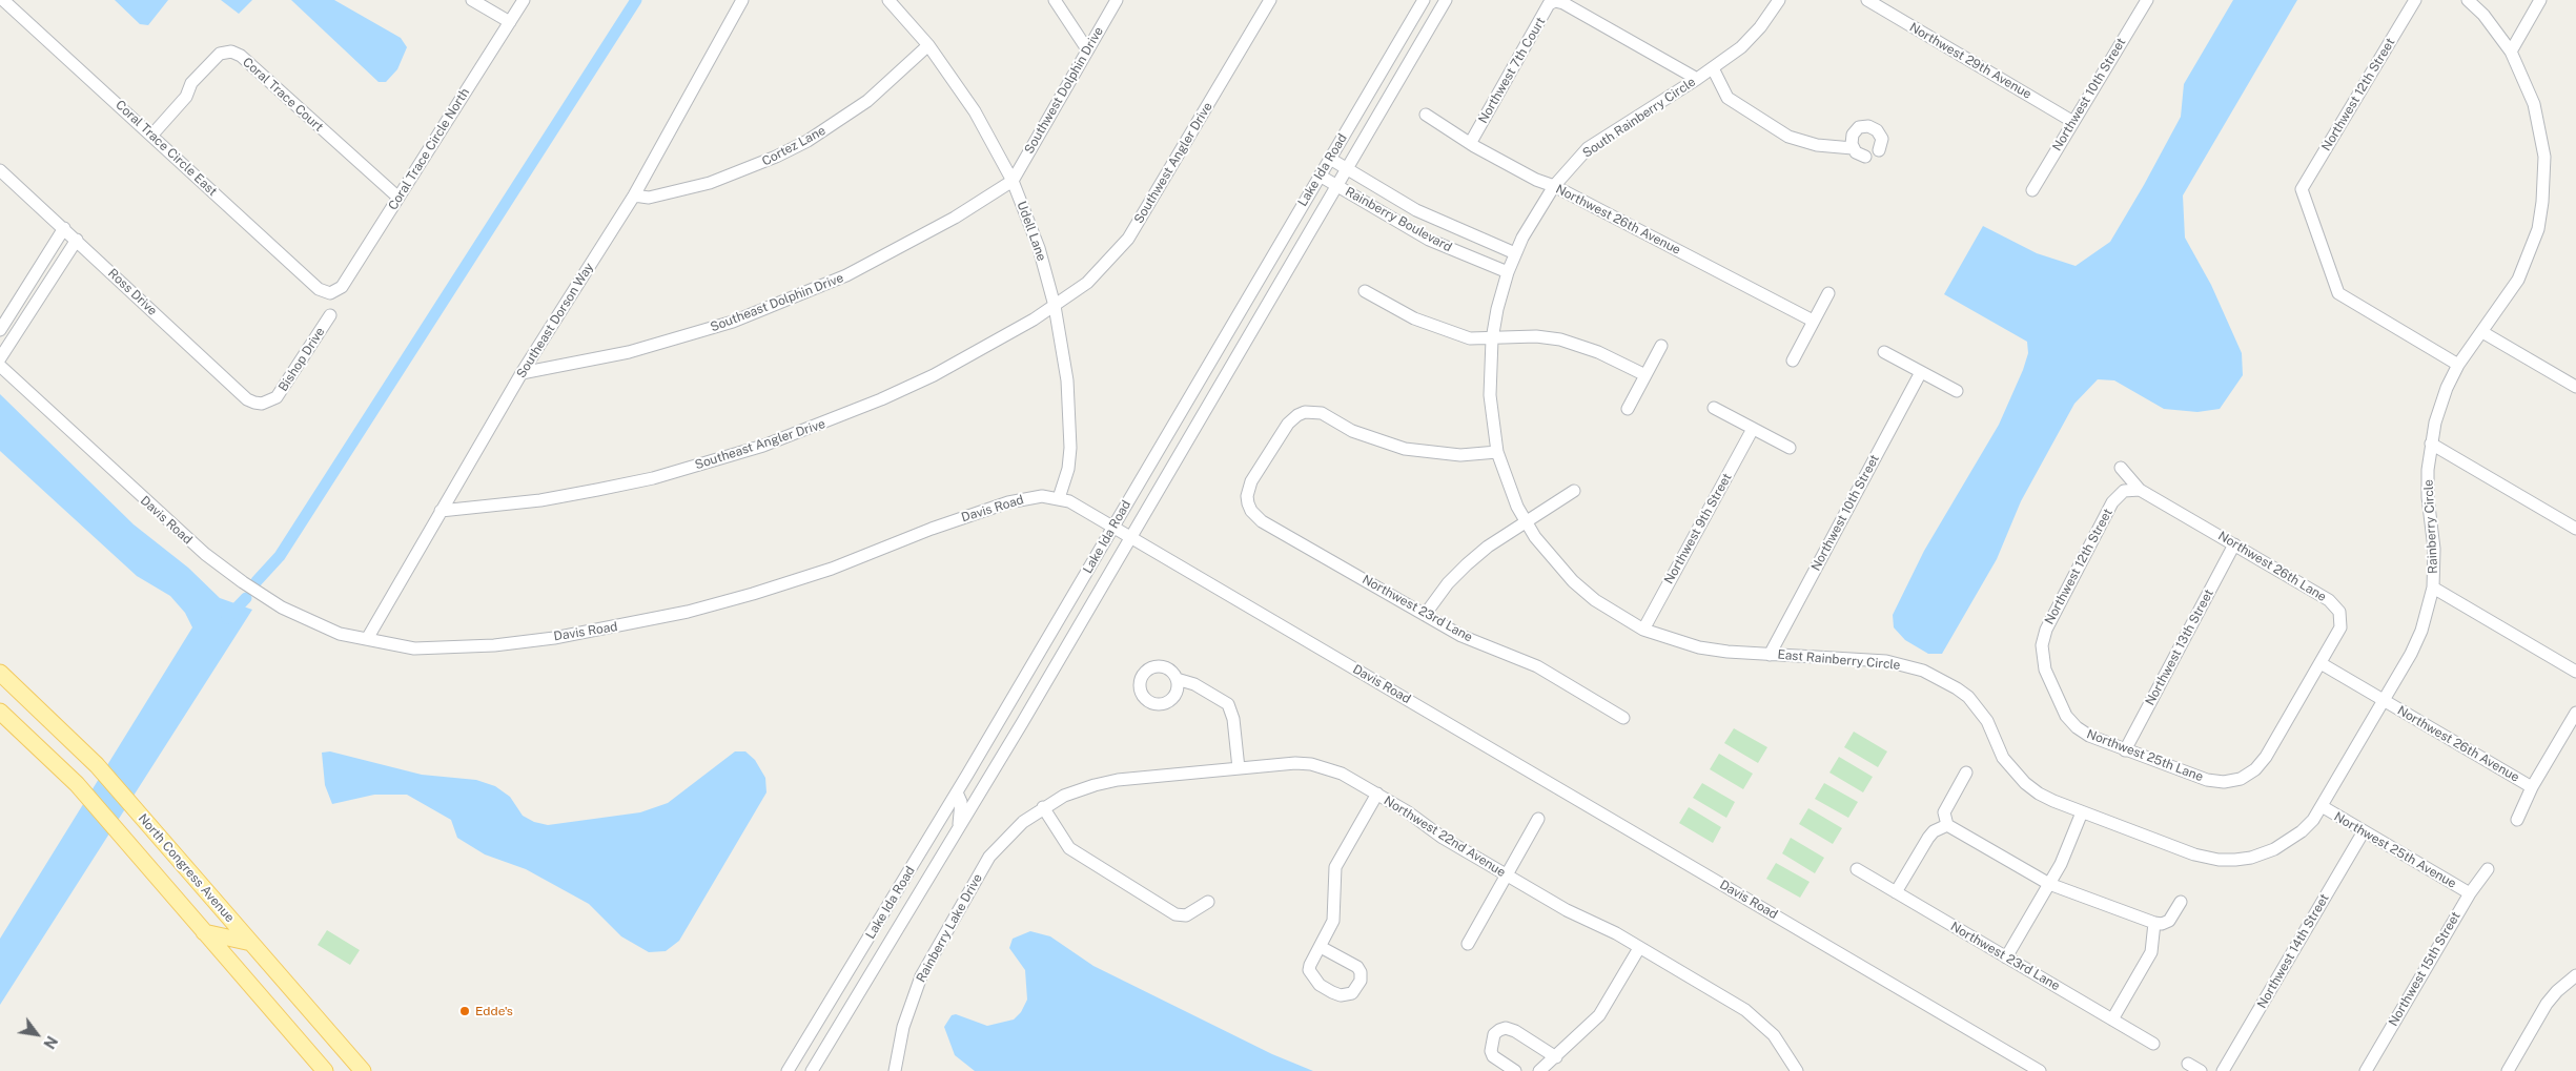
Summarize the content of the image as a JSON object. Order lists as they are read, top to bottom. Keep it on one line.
{"streets":{"main road":["North Congress Avenue"],"street":["Northwest 29th Avenue","Northwest 7th Court","Southwest Dolphin Drive","Coral Trace Court","Northwest 10th Street","Northwest 12th Street","South Rainberry Circle","Cortez Lane","Coral Trace Circle East","Coral Trace Circle North","Southwest Angler Drive","Lake Ida Road","Rainberry Boulevard","Northwest 26th Avenue","Udell Lane","Ross Drive","Southeast Dolphin Drive","Southeast Dorson Way","Bishop Drive","Southeast Angler Drive","Davis Road","Rainberry Circle","Northwest 9th Street","Northwest 26th Lane","Northwest 23rd Lane","Northwest 13th Street","East Rainberry Circle","Northwest 25th Lane","Northwest 22nd Avenue","Northwest 25th Avenue","Rainberry Lake Drive","Northwest 14th Street","Northwest 15th Street"]},"crossings":[["Northwest 29th Avenue","Northwest 10th Street"],["Northwest 7th Court","South Rainberry Circle"],["Northwest 7th Court","Northwest 26th Avenue"],["Southwest Dolphin Drive","Udell Lane"],["Southwest Dolphin Drive","Southeast Dolphin Drive"],["Coral Trace Court","Coral Trace Circle East"],["Coral Trace Court","Coral Trace Circle North"],["Northwest 10th Street","East Rainberry Circle"],["Northwest 12th Street","Rainberry Circle"],["Northwest 12th Street","Northwest 26th Lane"],["Northwest 12th Street","Northwest 25th Lane"],["South Rainberry Circle","Rainberry Boulevard"],["South Rainberry Circle","Northwest 26th Avenue"],["South Rainberry Circle","Northwest 23rd Lane"],["South Rainberry Circle","East Rainberry Circle"],["Cortez Lane","Udell Lane"],["Cortez Lane","Southeast Dorson Way"],["Coral Trace Circle East","Coral Trace Circle North"],["Southwest Angler Drive","Udell Lane"],["Southwest Angler Drive","Southeast Angler Drive"],["Lake Ida Road","Rainberry Boulevard"],["Lake Ida Road","Davis Road"],["Northwest 26th Avenue","Rainberry Circle"],["Udell Lane","Southeast Dolphin Drive"],["Udell Lane","Southeast Angler Drive"],["Udell Lane","Davis Road"],["Ross Drive","Bishop Drive"],["Southeast Dolphin Drive","Southeast Dorson Way"],["Southeast Dorson Way","Southeast Angler Drive"],["Southeast Dorson Way","Davis Road"],["Rainberry Circle","East Rainberry Circle"],["Northwest 9th Street","East Rainberry Circle"],["Northwest 26th Lane","Northwest 13th Street"],["Northwest 26th Lane","Northwest 25th Lane"],["Northwest 13th Street","Northwest 25th Lane"],["East Rainberry Circle","Northwest 25th Avenue"],["Northwest 22nd Avenue","Rainberry Lake Drive"],["Northwest 25th Avenue","Northwest 14th Street"],["Northwest 25th Avenue","Northwest 15th Street"]],"places":["Edde's"],"north":"bottom right"}
